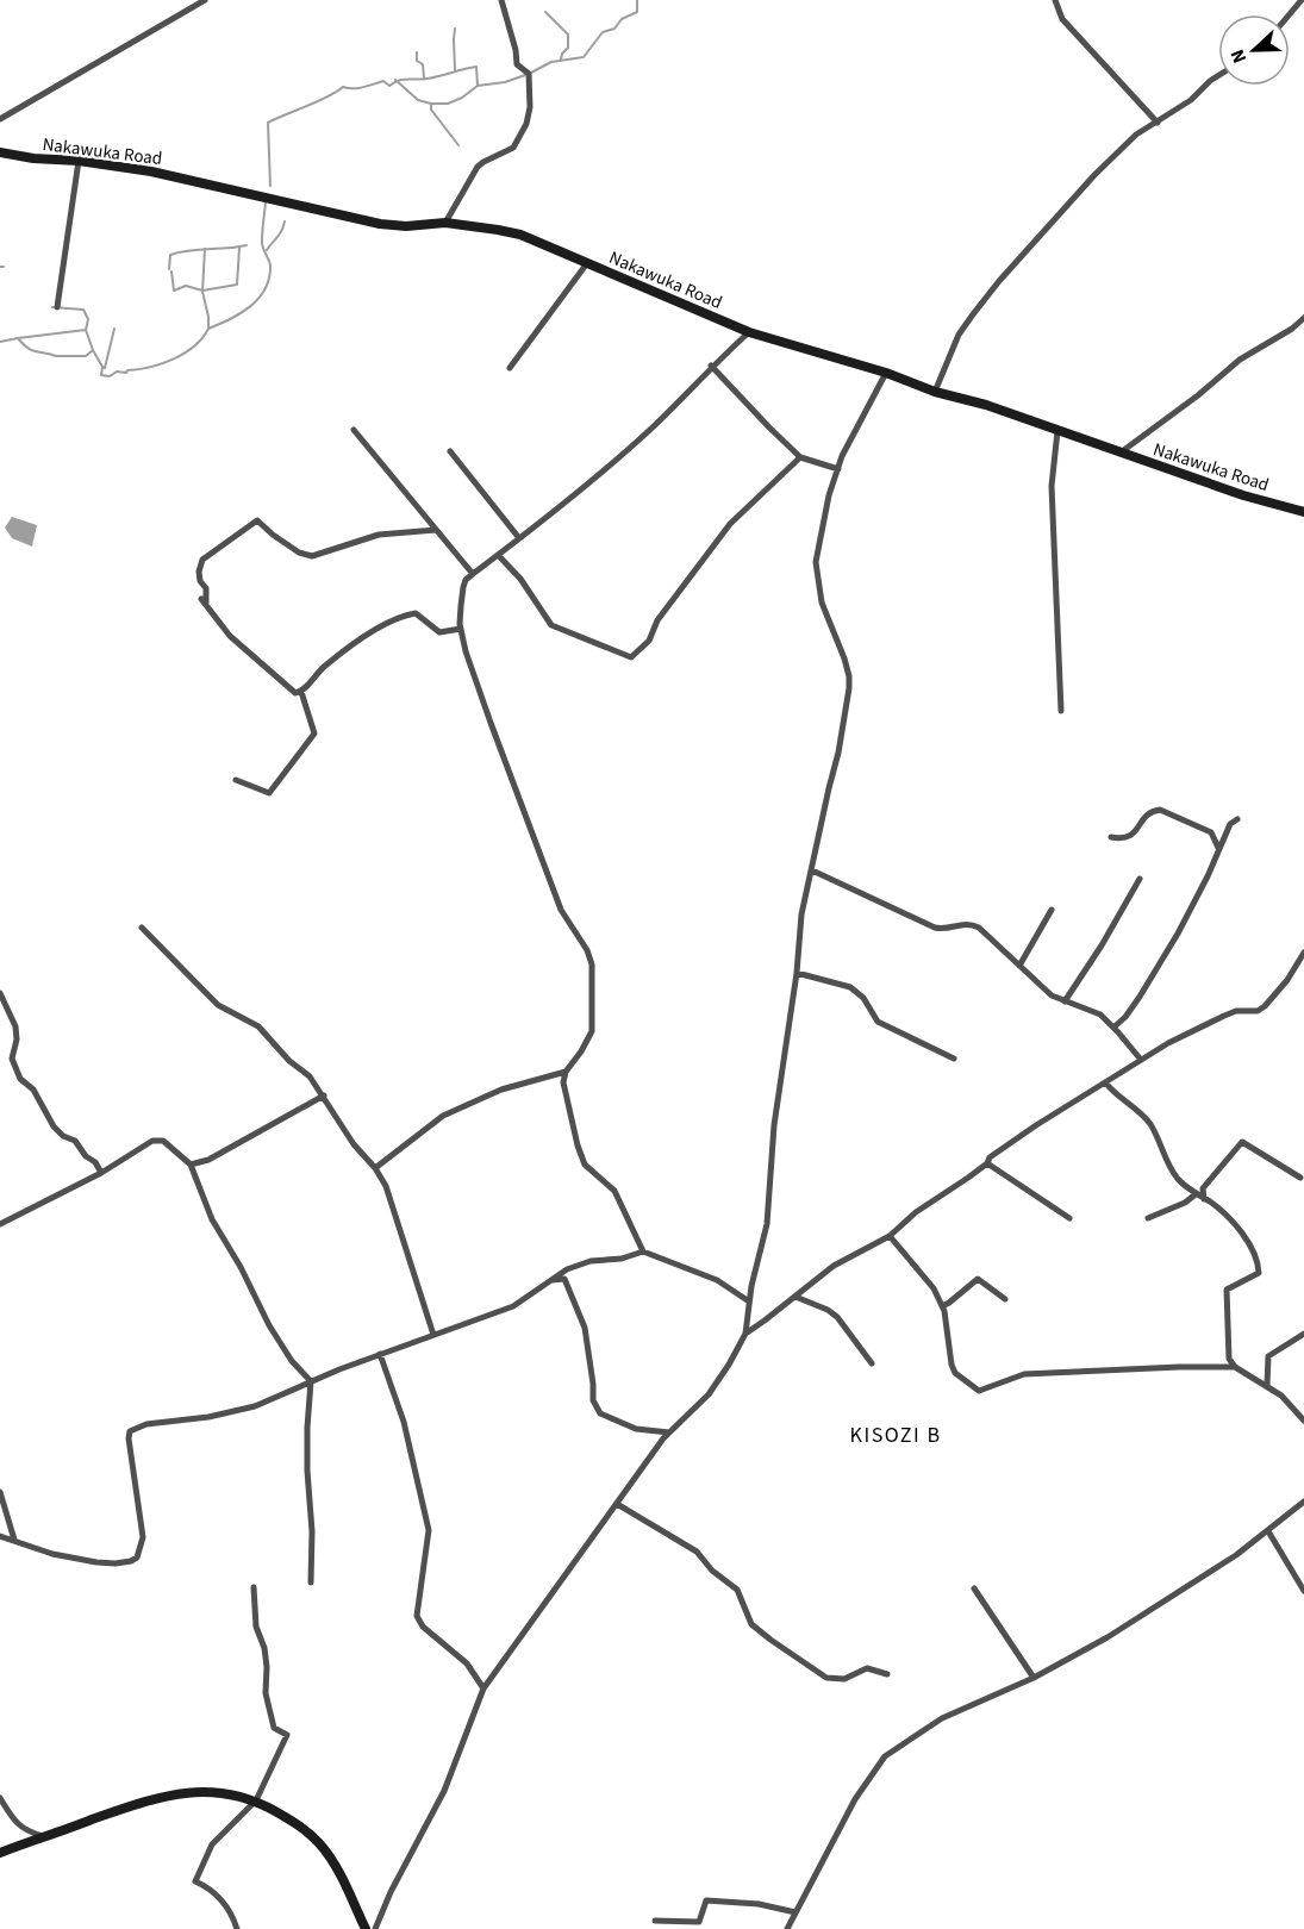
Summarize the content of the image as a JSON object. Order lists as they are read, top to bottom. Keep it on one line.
{"streets":{"main road":["Nakawuka Road"]},"districts":["KISOZI B"],"north":"left"}
